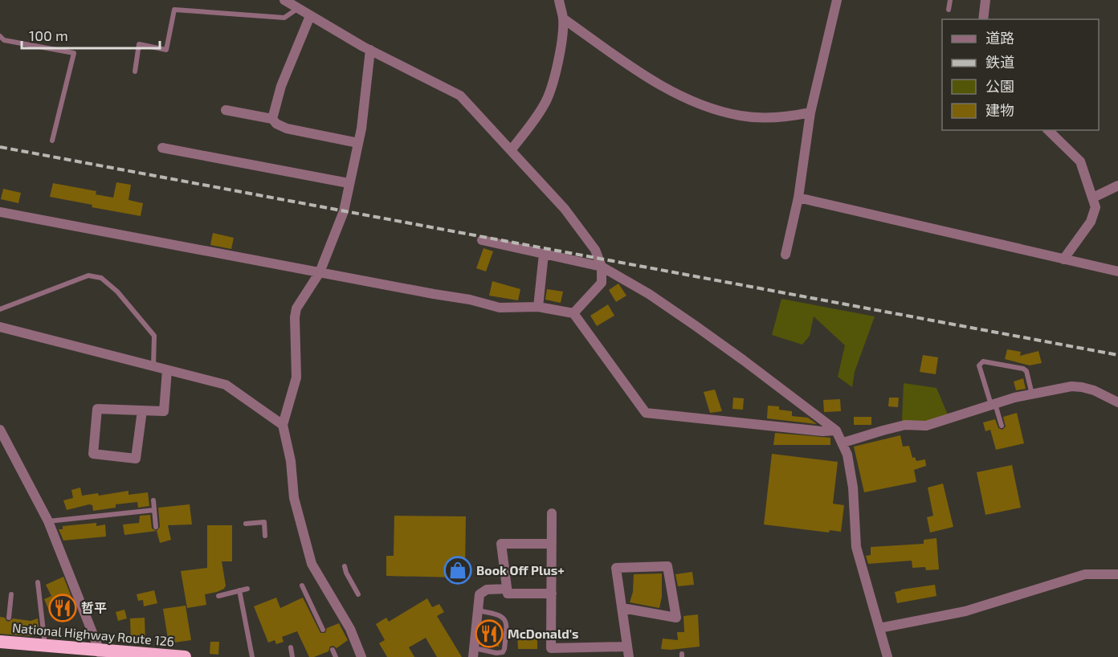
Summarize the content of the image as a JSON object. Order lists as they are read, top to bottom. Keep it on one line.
{"streets":{"highway":["National Highway Route 126"]},"places":{"shop":["Book Off Plus+"],"restaurant":["哲平","McDonald's"]},"legend":["道路","鉄道","公園","建物"],"scale_bar":"100 m"}
